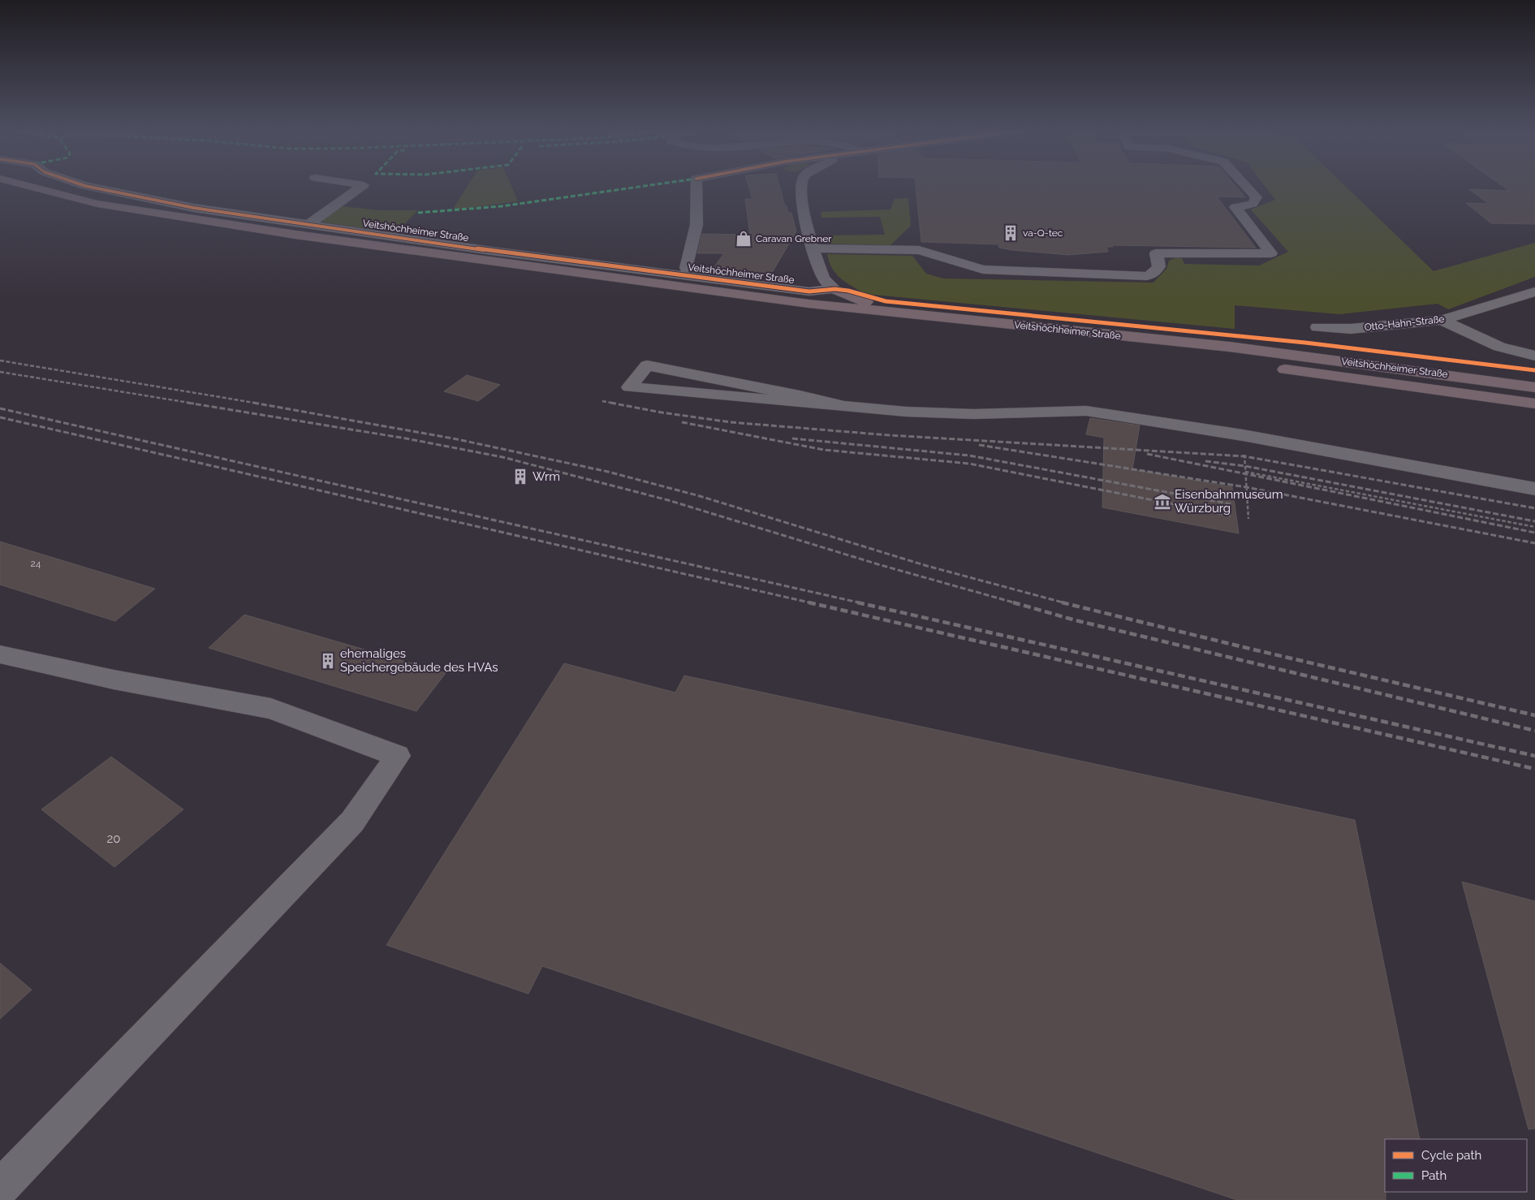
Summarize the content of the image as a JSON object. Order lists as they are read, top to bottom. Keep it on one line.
{"streets":{"highway":["Veitshöchheimer Straße"],"street":["Otto-Hahn-Straße"]},"places":{"building":["va-Q-tec","Wrm","ehemaliges Speichergebäude des HVAs"],"shop":["Caravan Grebner"],"museum":["Eisenbahnmuseum Würzburg"]},"house_numbers":["24","20"],"legend":["Cycle path","Path"]}
